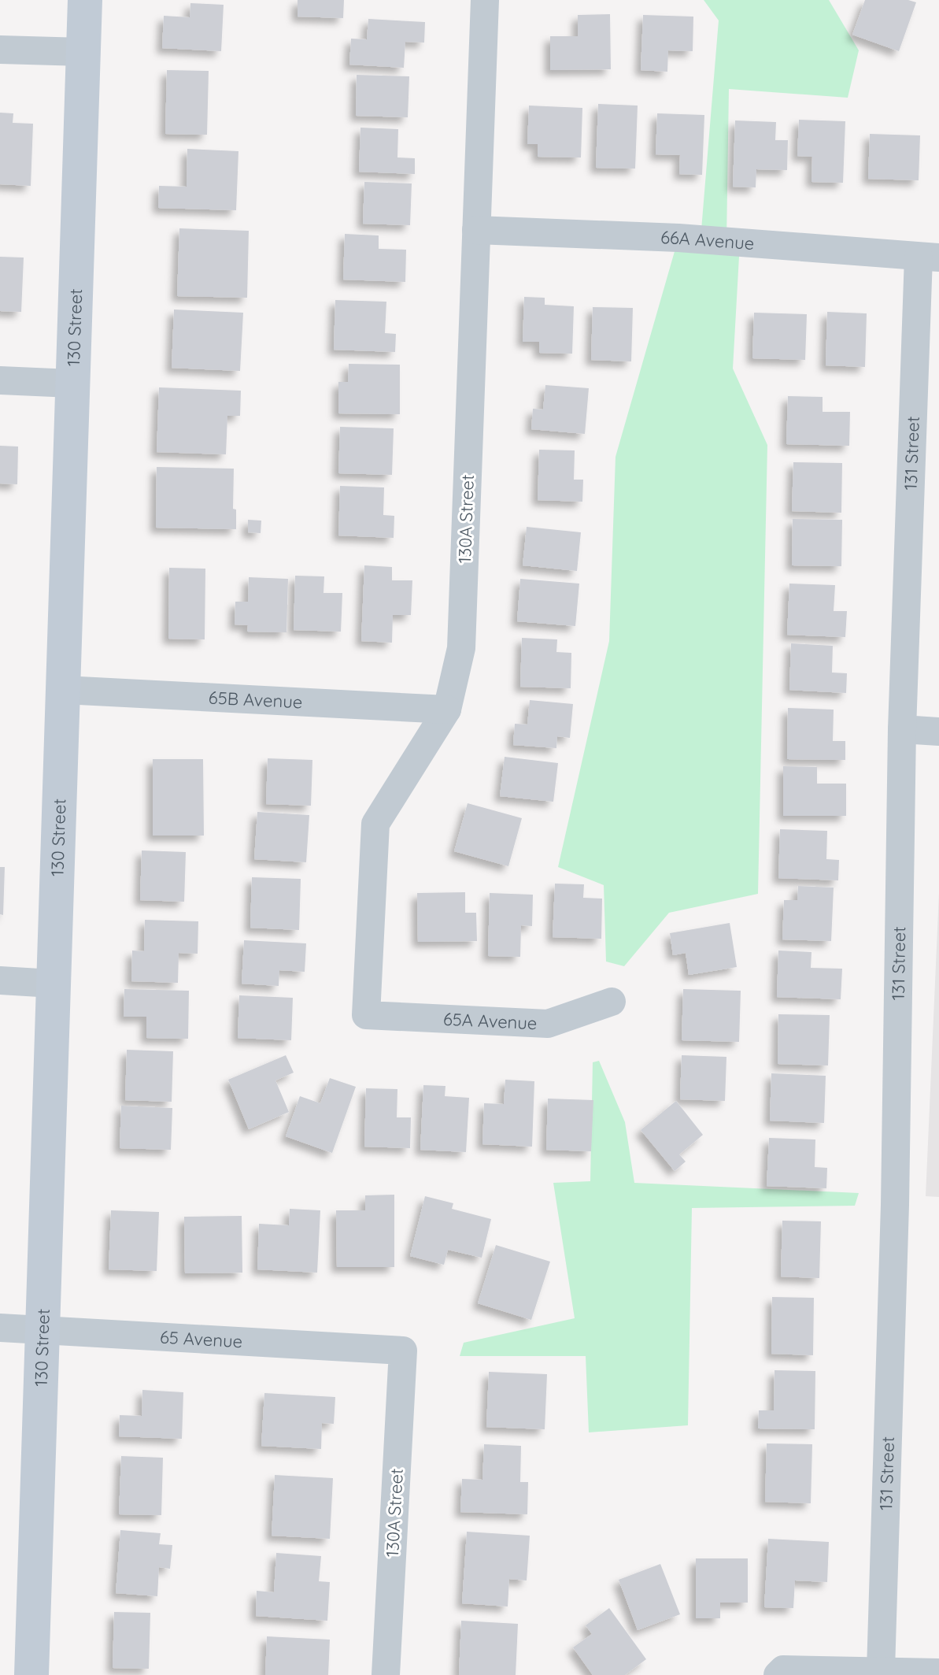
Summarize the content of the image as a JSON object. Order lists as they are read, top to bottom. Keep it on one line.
{"streets":{"street":["66A Avenue","130 Street","131 Street","130A Street","65B Avenue","65A Avenue","65 Avenue"]},"crossings":[["66A Avenue","131 Street"],["66A Avenue","130A Street"],["130 Street","65B Avenue"],["130 Street","65 Avenue"],["130A Street","65B Avenue"],["130A Street","65A Avenue"],["130A Street","65 Avenue"]]}
